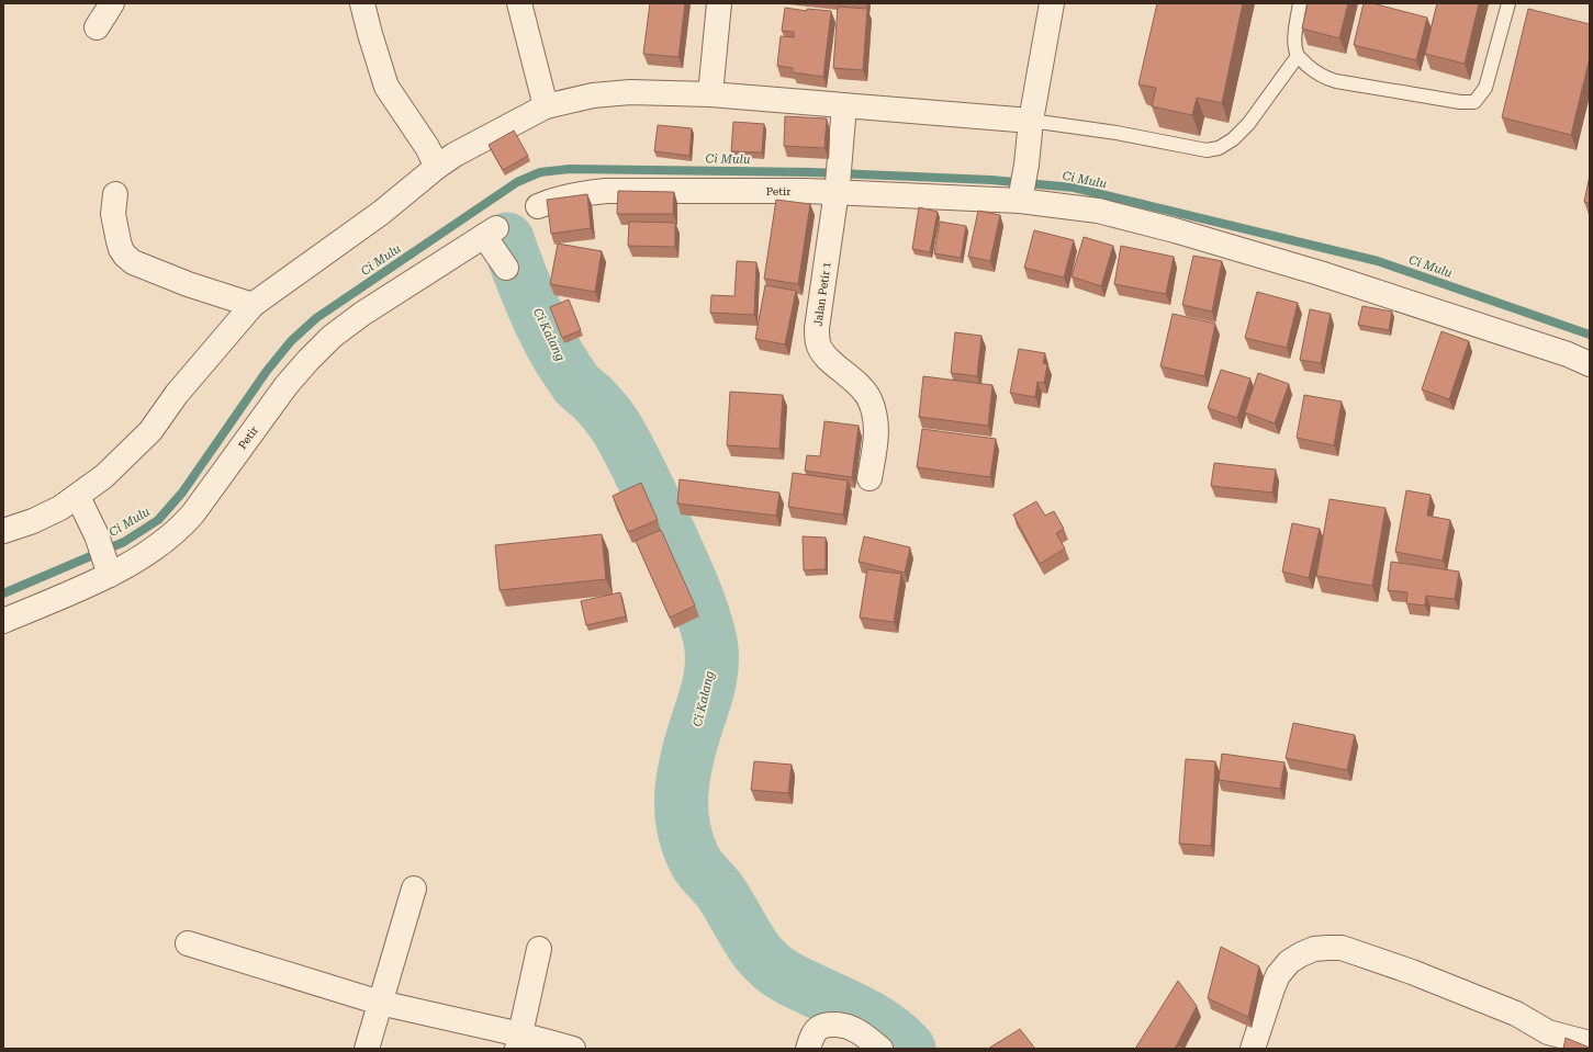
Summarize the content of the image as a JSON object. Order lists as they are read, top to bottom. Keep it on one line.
{"streets":{"street":["Petir","Jalan Petir 1"]},"crossings":[["Petir","Jalan Petir 1"]],"water":["Ci Mulu","Ci Kalang"]}
